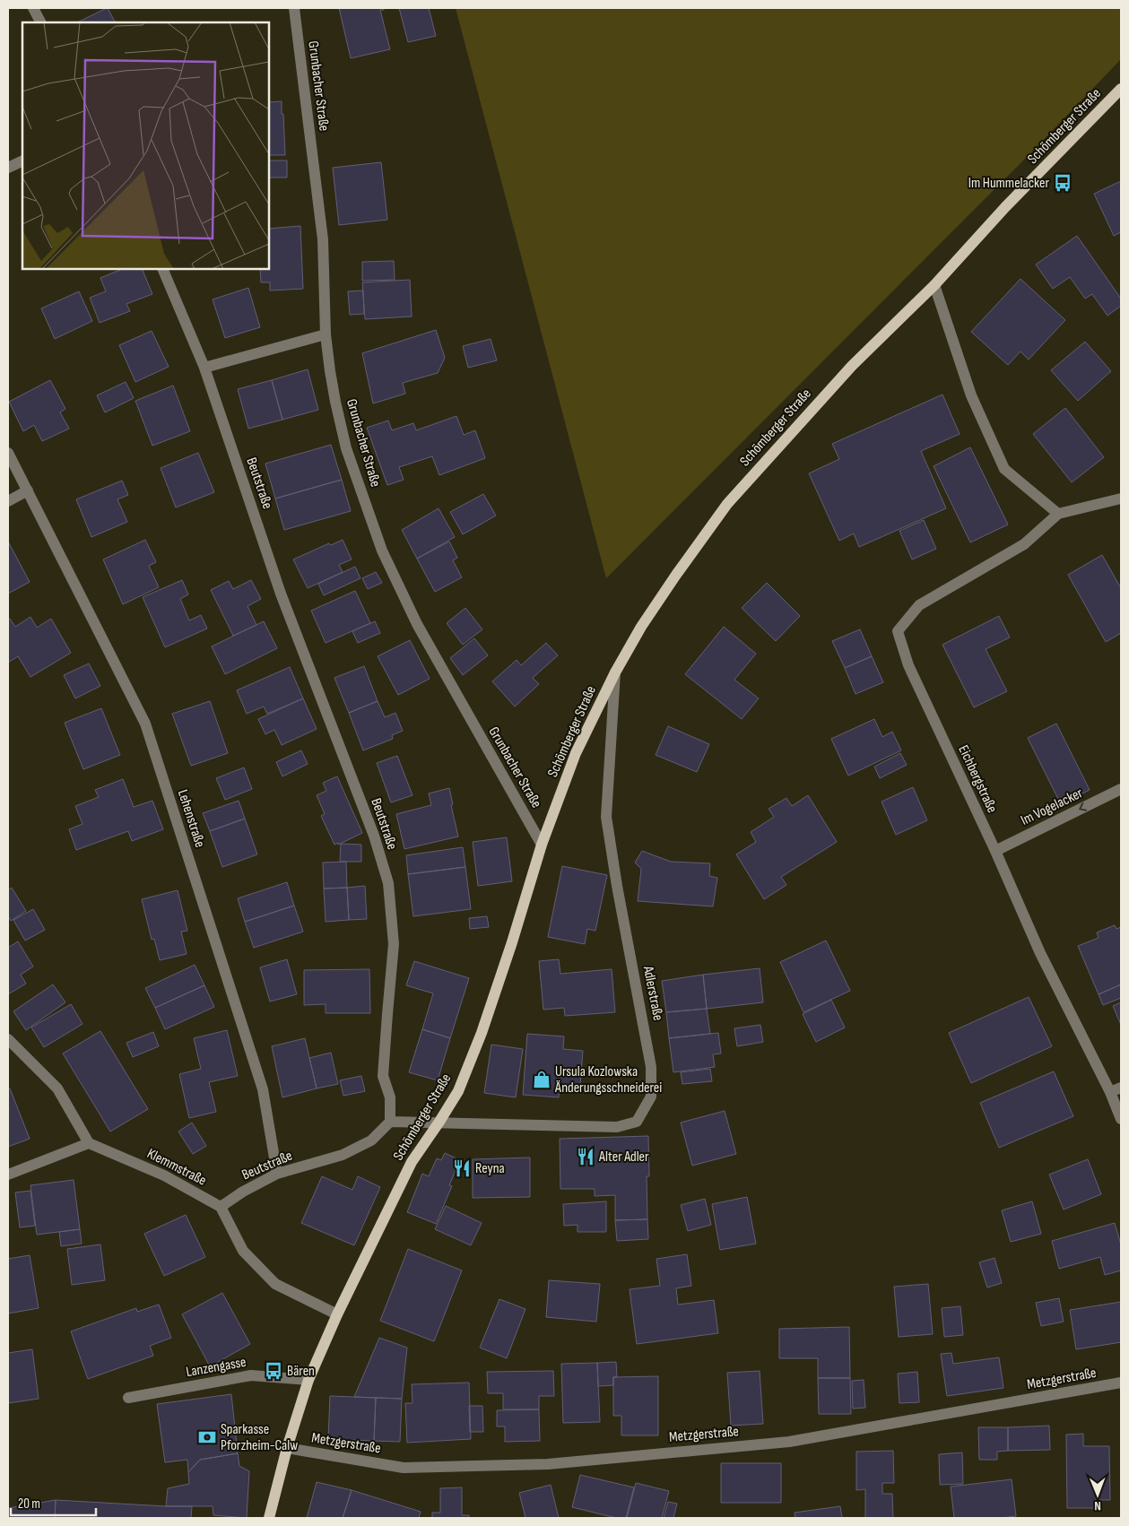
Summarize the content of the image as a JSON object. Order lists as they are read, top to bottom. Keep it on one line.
{"streets":{"main road":["Schömberger Straße"],"street":["Grunbacher Straße","Beutstraße","Eichbergstraße","Im Vogelacker","Lehenstraße","Adlerstraße","Klemmstraße","Lanzengasse","Metzgerstraße"]},"crossings":[["Grunbacher Straße","Schömberger Straße"],["Schömberger Straße","Adlerstraße"],["Schömberger Straße","Lanzengasse"],["Schömberger Straße","Metzgerstraße"],["Beutstraße","Lehenstraße"],["Beutstraße","Adlerstraße"],["Beutstraße","Klemmstraße"],["Eichbergstraße","Im Vogelacker"]],"one_way":["Im Vogelacker"],"places":{"bus stop":["Im Hummelacker","Bären"],"shop":["Ursula Kozlowska Änderungsschneiderei"],"restaurant":["Alter Adler","Reyna"],"bank":["Sparkasse Pforzheim-Calw"]},"scale_bar":"20 m","north":"bottom"}
